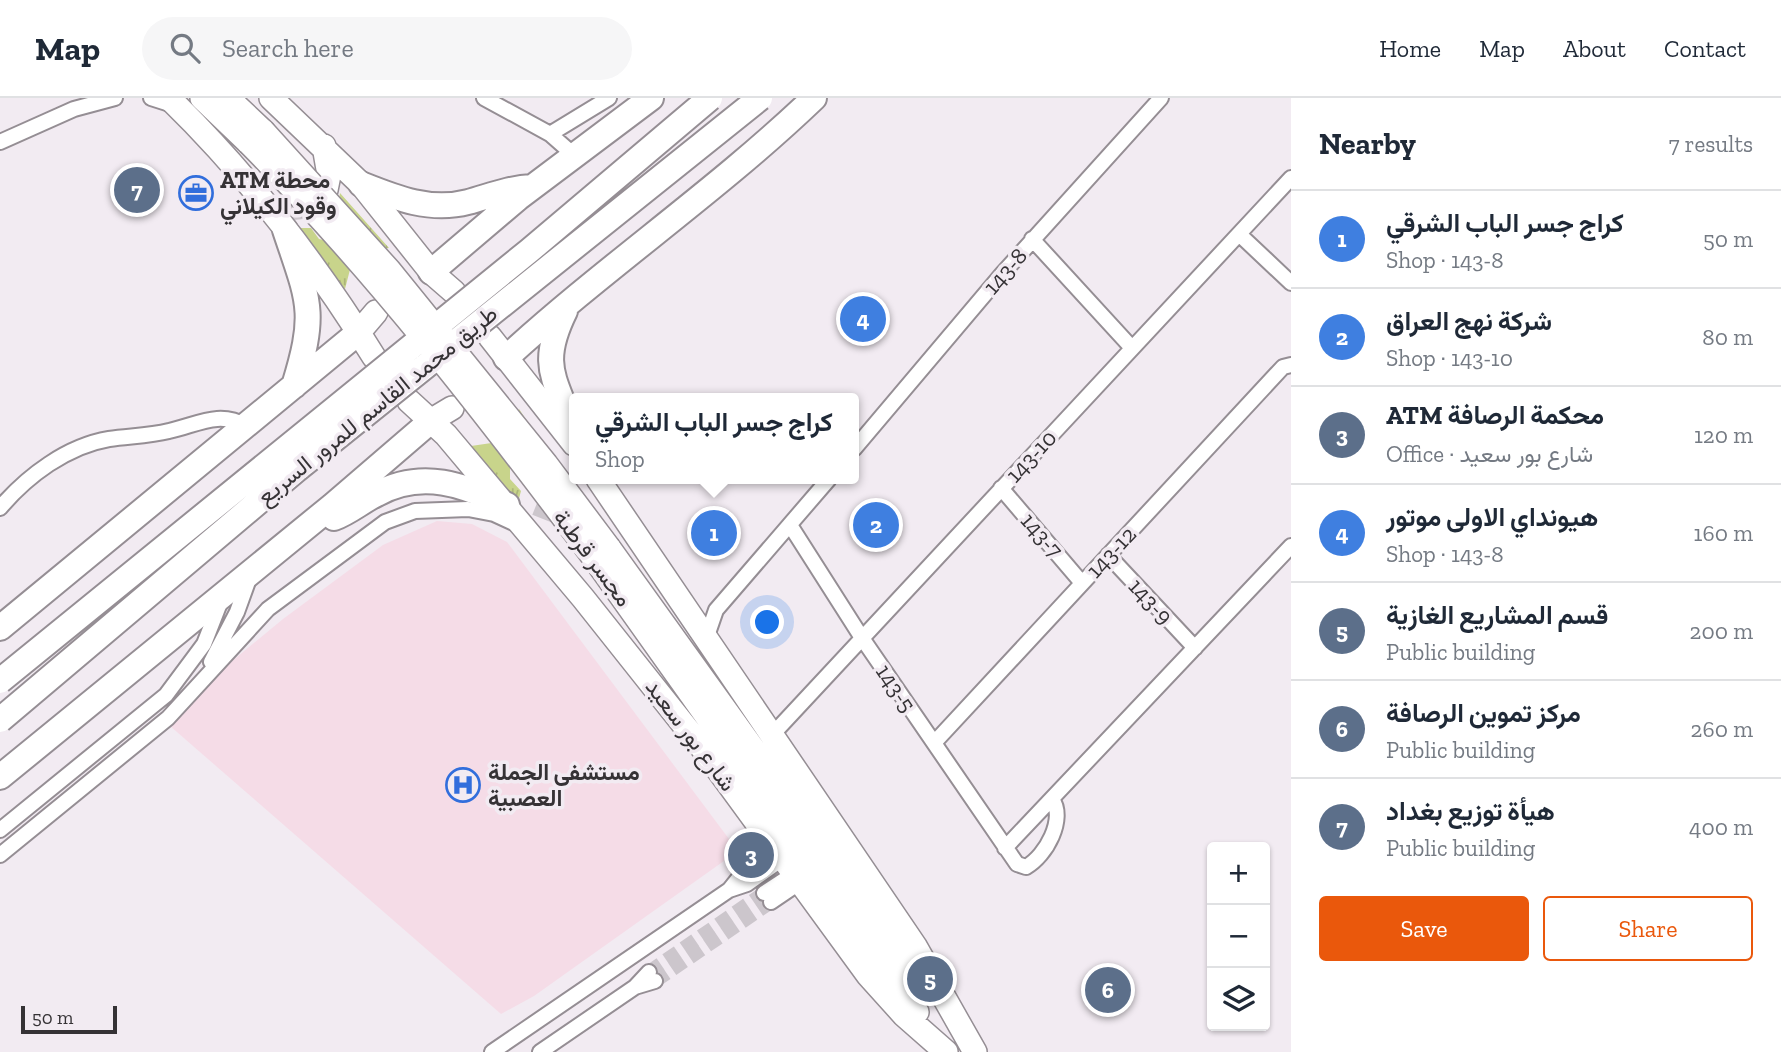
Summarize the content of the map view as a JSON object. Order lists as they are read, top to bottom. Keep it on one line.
{"streets":{"highway":["طريق محمد القاسم للمرور السريع"],"main road":["مجسر قرطبة","شارع بور سعيد"],"street":["143-8","143-10","143-7","143-12","143-9","143-5"]},"crossings":[["143-10","143-7"],["143-10","143-5"],["143-7","143-12"],["143-12","143-9"],["143-12","143-5"],["مجسر قرطبة","شارع بور سعيد"]],"places":{"office":["ATM محطة وقود الكيلاني"],"hospital":["مستشفى الجملة العصبية"]},"scale_bar":"50 m","page":{"header":"Map","search":"Search here","nav":["Home","Map","About","Contact"],"heading":["Nearby","7 results"],"pins":["7","4","2","1","3","5","6"],"list":[{"mark":"1","name":"كراج جسر الباب الشرقي","note":"Shop · 143-8","value":"50 m"},{"mark":"2","name":"شركة نهج العراق","note":"Shop · 143-10","value":"80 m"},{"mark":"3","name":"ATM محكمة الرصافة","note":"Office · شارع بور سعيد","value":"120 m"},{"mark":"4","name":"هيونداي الاولى موتور","note":"Shop · 143-8","value":"160 m"},{"mark":"5","name":"قسم المشاريع الغازية","note":"Public building","value":"200 m"},{"mark":"6","name":"مركز تموين الرصافة","note":"Public building","value":"260 m"},{"mark":"7","name":"هيأة توزيع بغداد","note":"Public building","value":"400 m"}],"popup":["كراج جسر الباب الشرقي","Shop"],"map_buttons":["+","−"],"buttons":["Save","Share"],"scale":"50 m"}}
